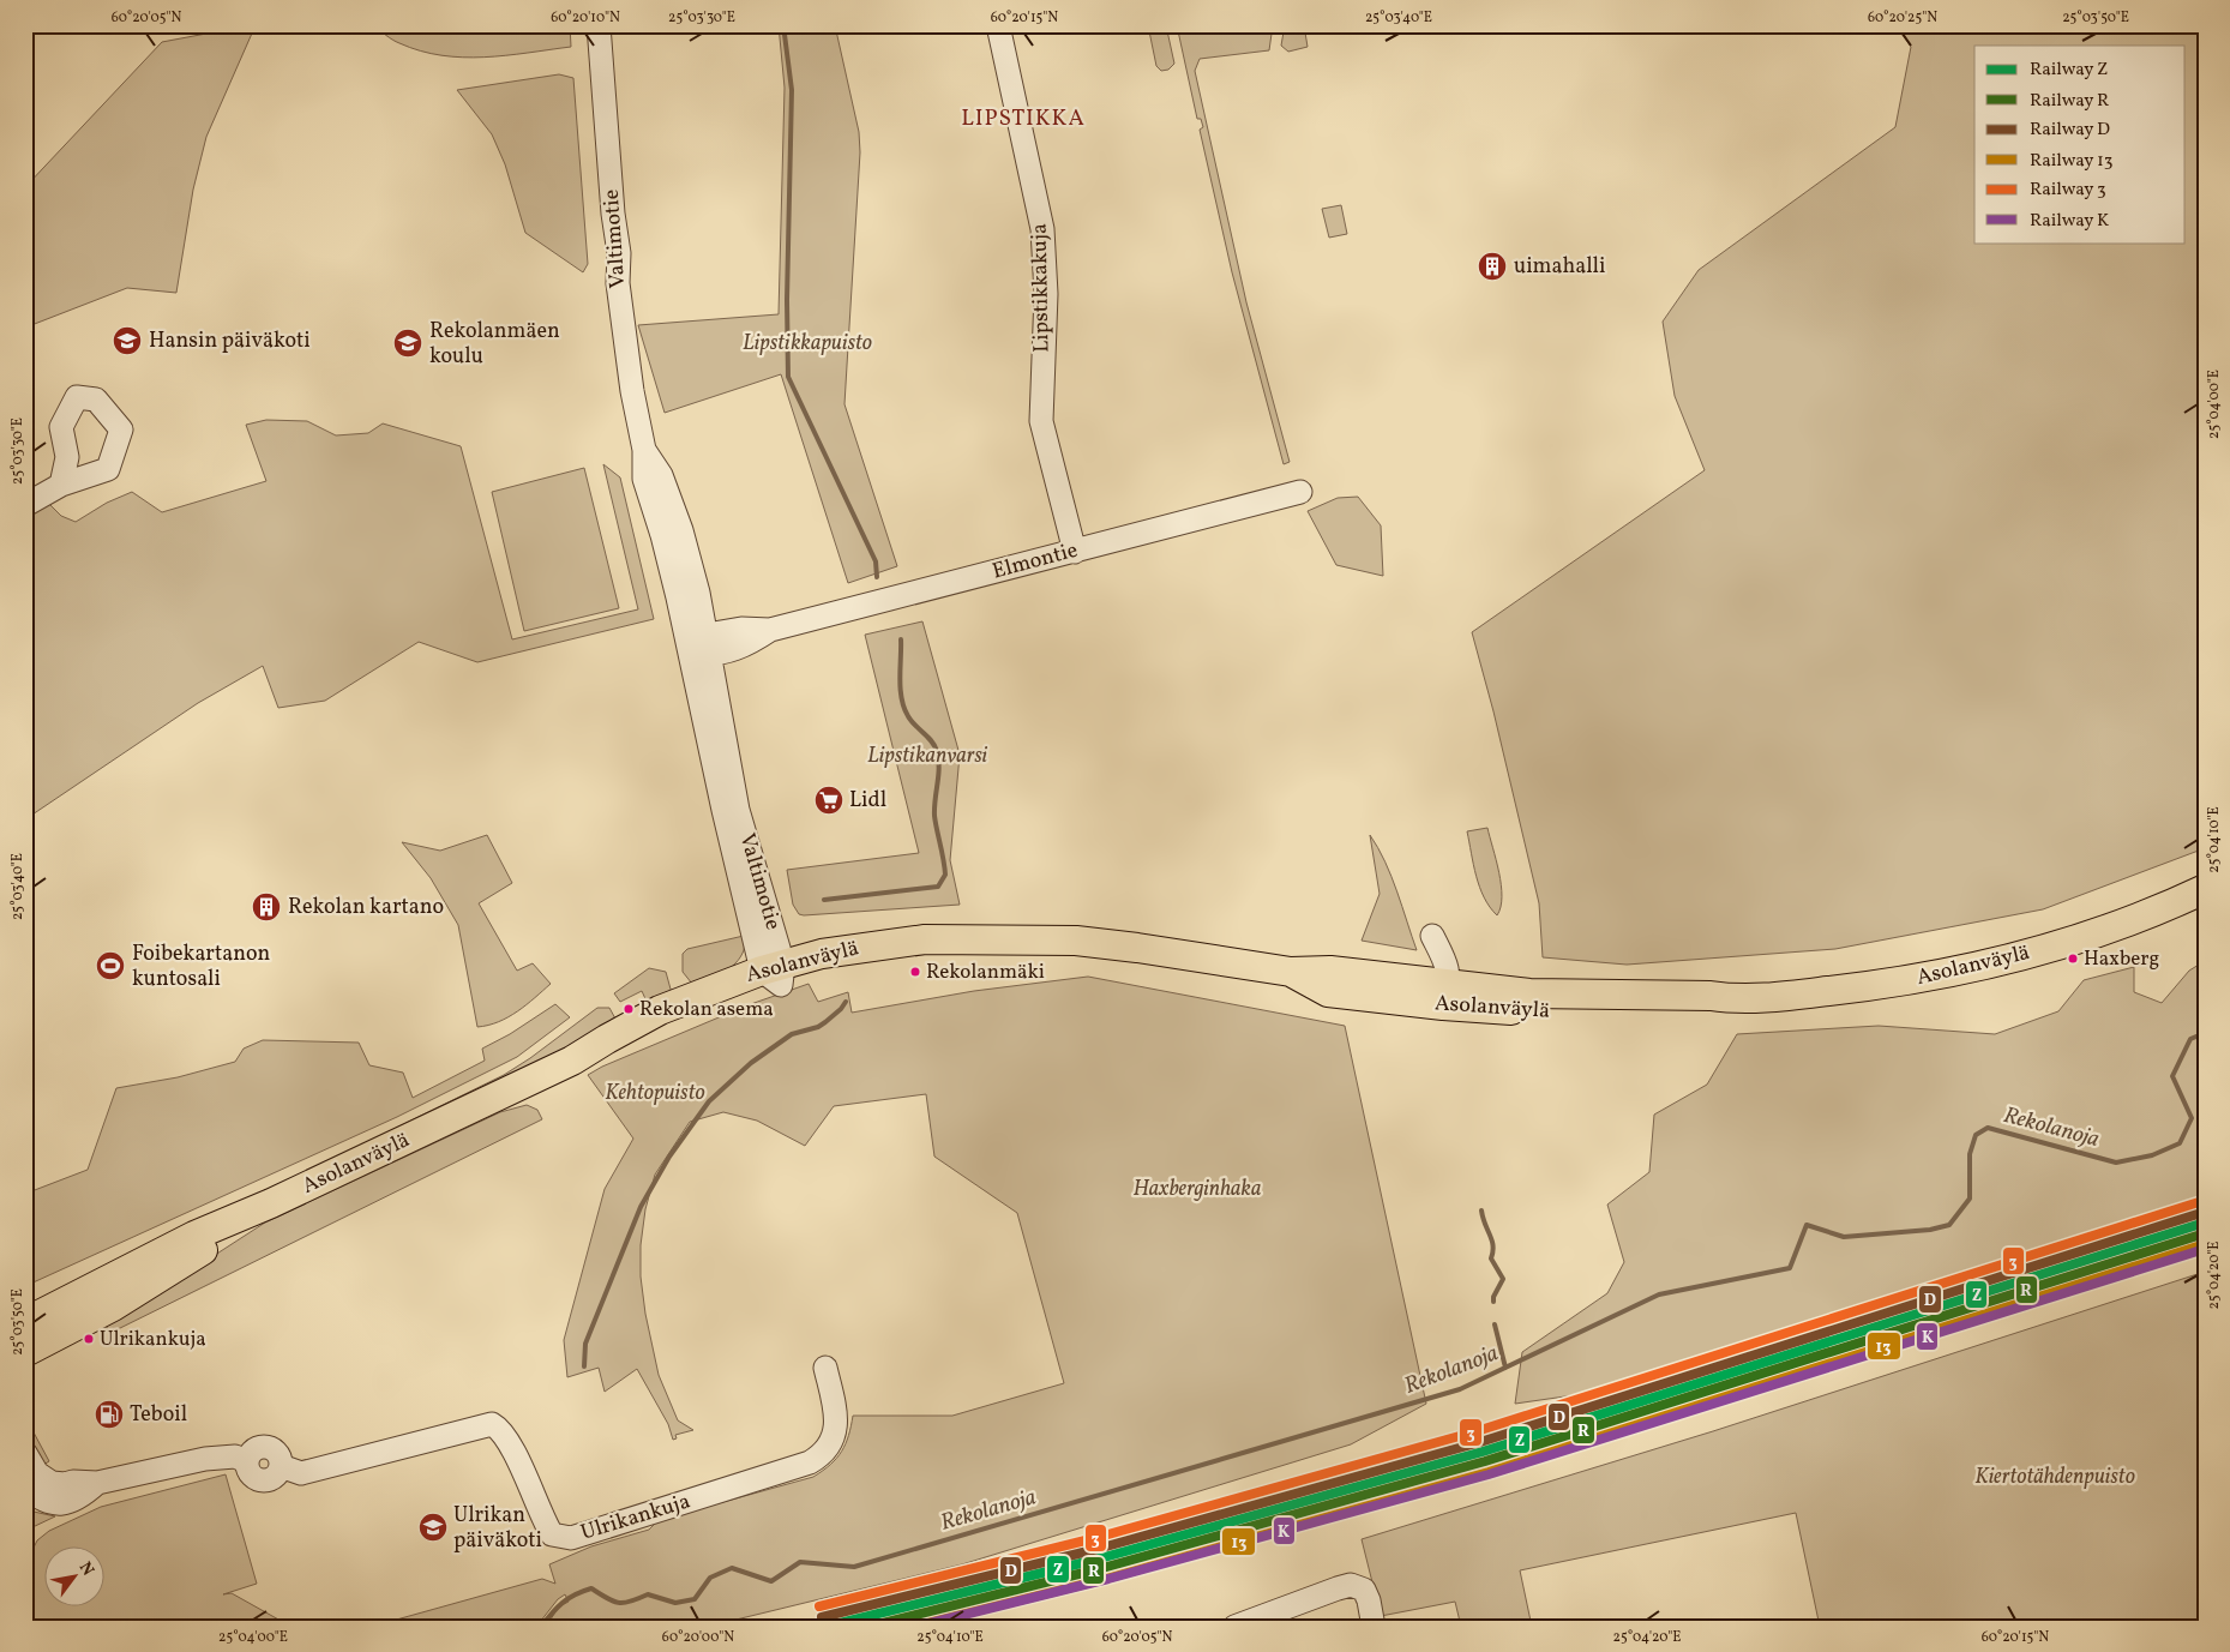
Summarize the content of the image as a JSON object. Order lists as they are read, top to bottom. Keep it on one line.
{"streets":{"main road":["Asolanväylä"],"street":["Valtimotie","Lipstikkakuja","Elmontie","Ulrikankuja"]},"crossings":[["Valtimotie","Elmontie"],["Valtimotie","Asolanväylä"],["Lipstikkakuja","Elmontie"]],"districts":["LIPSTIKKA"],"water":["Rekolanoja"],"parks":["Lipstikkapuisto","Lipstikanvarsi","Kehtopuisto","Haxberginhaka","Kiertotähdenpuisto"],"places":{"building":["uimahalli","Rekolan kartano"],"school or university":["Hansin päiväkoti","Rekolanmäen koulu","Ulrikan päiväkoti"],"supermarket":["Lidl"],"other":["Haxberg","Rekolanmäki","Rekolan asema","Ulrikankuja"],"sports":["Foibekartanon kuntosali"],"fuel station":["Teboil"]},"lines":["rail line 3","rail line D","rail line Z","rail line R","rail line 13","rail line K"],"legend":["Railway Z","Railway R","Railway D","Railway 13","Railway 3","Railway K"],"north":"top right","coordinates":["60°20'05\"N","60°20'10\"N","25°03'30\"E","60°20'15\"N","25°03'40\"E","60°20'25\"N","25°03'50\"E","25°04'00\"E","25°04'10\"E","25°04'20\"E","60°20'00\"N"]}
